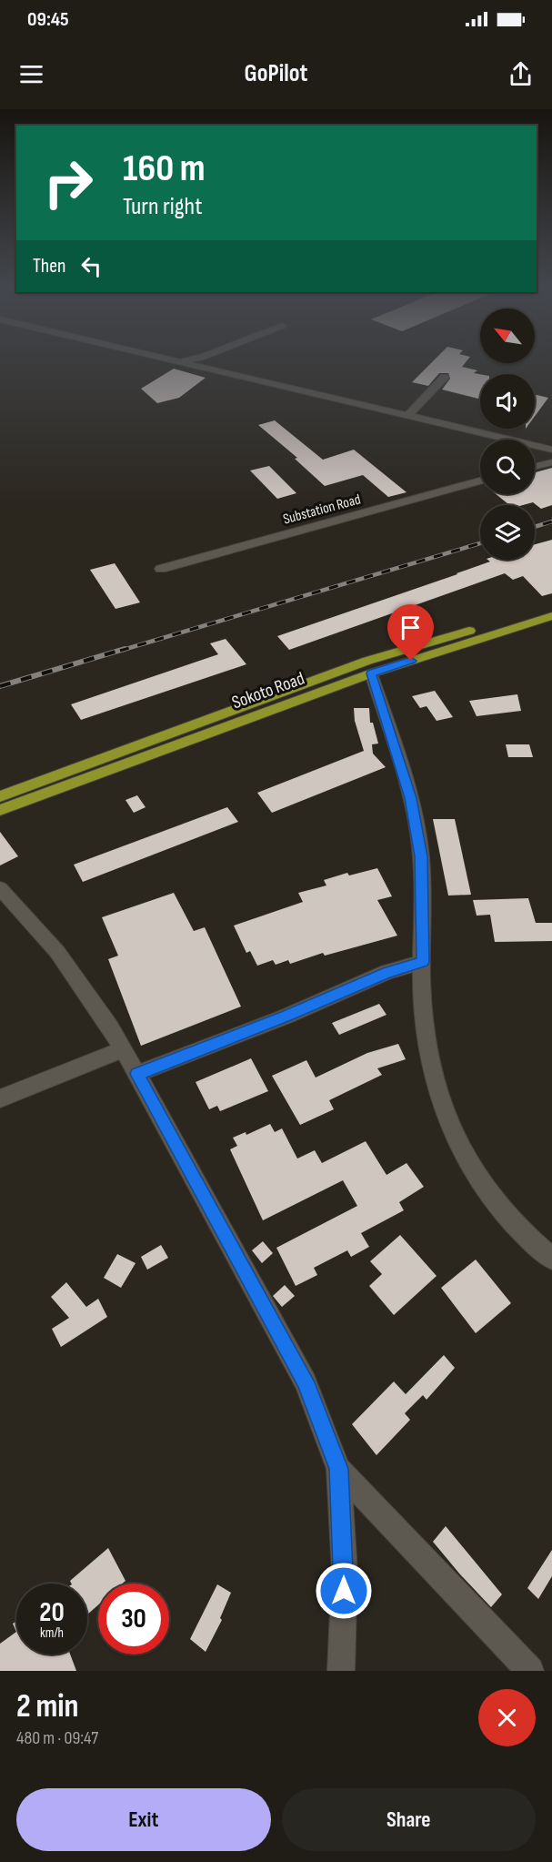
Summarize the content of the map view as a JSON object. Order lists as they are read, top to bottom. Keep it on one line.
{"streets":{"main road":["Sokoto Road"],"street":["Substation Road"]},"north":"top left","page":{"status":"09:45","header":"GoPilot","turn":["160 m","Turn right"],"then":"Then","speed":"20 km/h","limit":"30","heading":["2 min","480 m · 09:47"],"buttons":["Exit","Share"]}}
